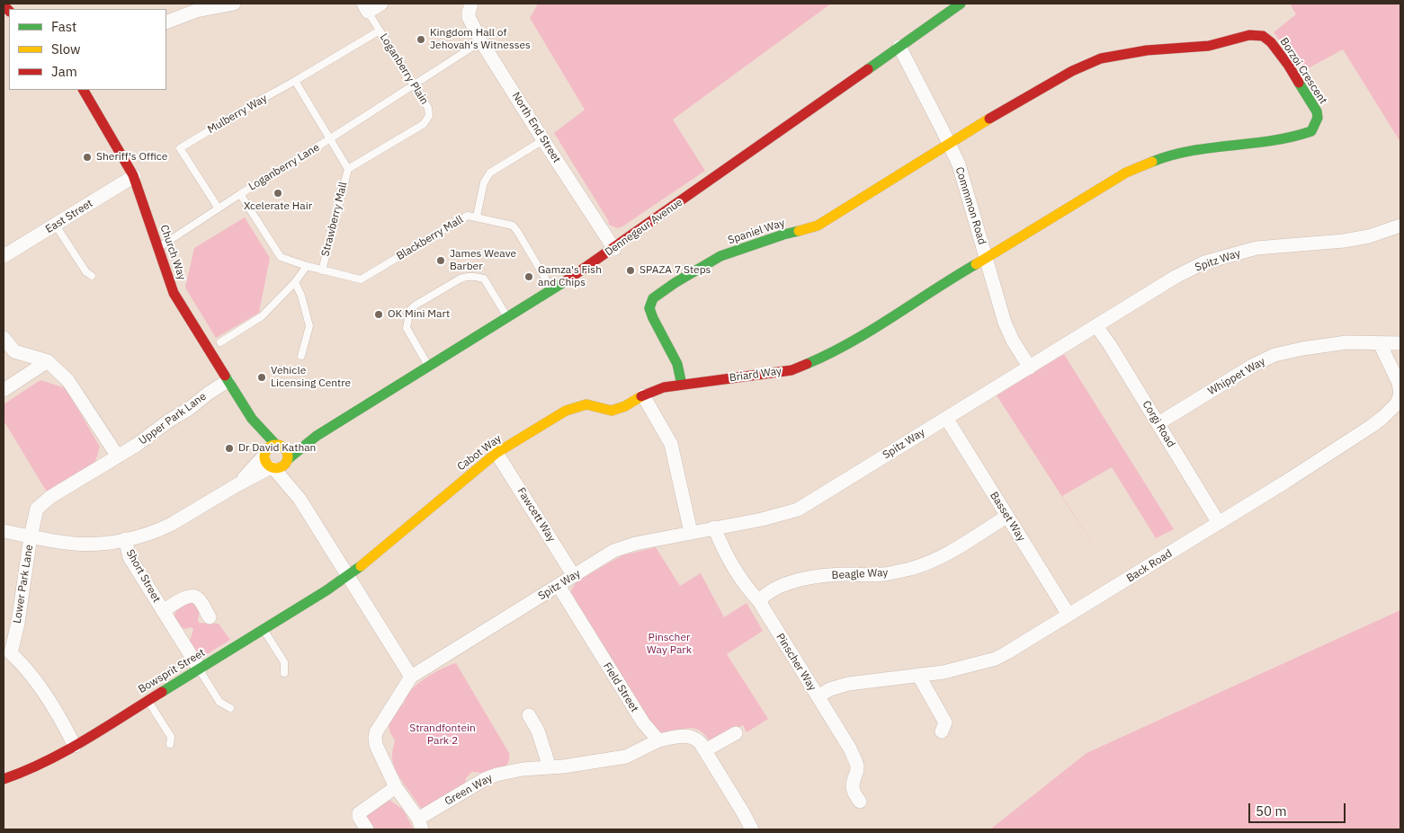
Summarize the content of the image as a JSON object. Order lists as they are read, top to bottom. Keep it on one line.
{"streets":{"street":["Borzoi Crescent","North End Street","Commmon Road","East Street","Dennegeur Avenue","Spaniel Way","Church Way","Spitz Way","Briard Way","Whippet Way","Upper Park Lane","Corgi Road","Cabot Way","Fawcett Way","Basset Way","Back Road","Beagle Way","Short Street","Lower Park Lane","Pinscher Way","Bowsprit Street","Field Street","Green Way"],"lane":["Loganberry Plain","Mulberry Way","Loganberry Lane","Strawberry Mall","Blackberry Mall"]},"crossings":[["Loganberry Plain","Mulberry Way"],["Loganberry Plain","Loganberry Lane"],["Loganberry Plain","Strawberry Mall"],["Borzoi Crescent","Commmon Road"],["Borzoi Crescent","Spaniel Way"],["Borzoi Crescent","Briard Way"],["Mulberry Way","Loganberry Lane"],["North End Street","Loganberry Lane"],["North End Street","Dennegeur Avenue"],["Loganberry Lane","Church Way"],["Commmon Road","Dennegeur Avenue"],["Commmon Road","Spaniel Way"],["Commmon Road","Spitz Way"],["Commmon Road","Briard Way"],["East Street","Church Way"],["Strawberry Mall","Blackberry Mall"],["Dennegeur Avenue","Blackberry Mall"],["Dennegeur Avenue","Church Way"],["Dennegeur Avenue","Upper Park Lane"],["Dennegeur Avenue","Short Street"],["Dennegeur Avenue","Lower Park Lane"],["Spaniel Way","Briard Way"],["Church Way","Upper Park Lane"],["Spitz Way","Corgi Road"],["Spitz Way","Fawcett Way"],["Spitz Way","Basset Way"],["Spitz Way","Pinscher Way"],["Spitz Way","Field Street"],["Briard Way","Cabot Way"],["Whippet Way","Corgi Road"],["Whippet Way","Back Road"],["Upper Park Lane","Lower Park Lane"],["Corgi Road","Back Road"],["Cabot Way","Fawcett Way"],["Cabot Way","Bowsprit Street"],["Basset Way","Back Road"],["Basset Way","Beagle Way"],["Back Road","Pinscher Way"],["Beagle Way","Pinscher Way"],["Short Street","Bowsprit Street"],["Lower Park Lane","Bowsprit Street"],["Field Street","Green Way"]],"parks":["Pinscher Way Park","Strandfontein Park 2"],"places":["Kingdom Hall of Jehovah's Witnesses","Sheriff's Office","Xcelerate Hair","James Weave Barber","SPAZA 7 Steps","Gamza's Fish and Chips","OK Mini Mart","Vehicle Licensing Centre","Dr David Kathan"],"legend":["Fast","Slow","Jam"],"scale_bar":"50 m"}
